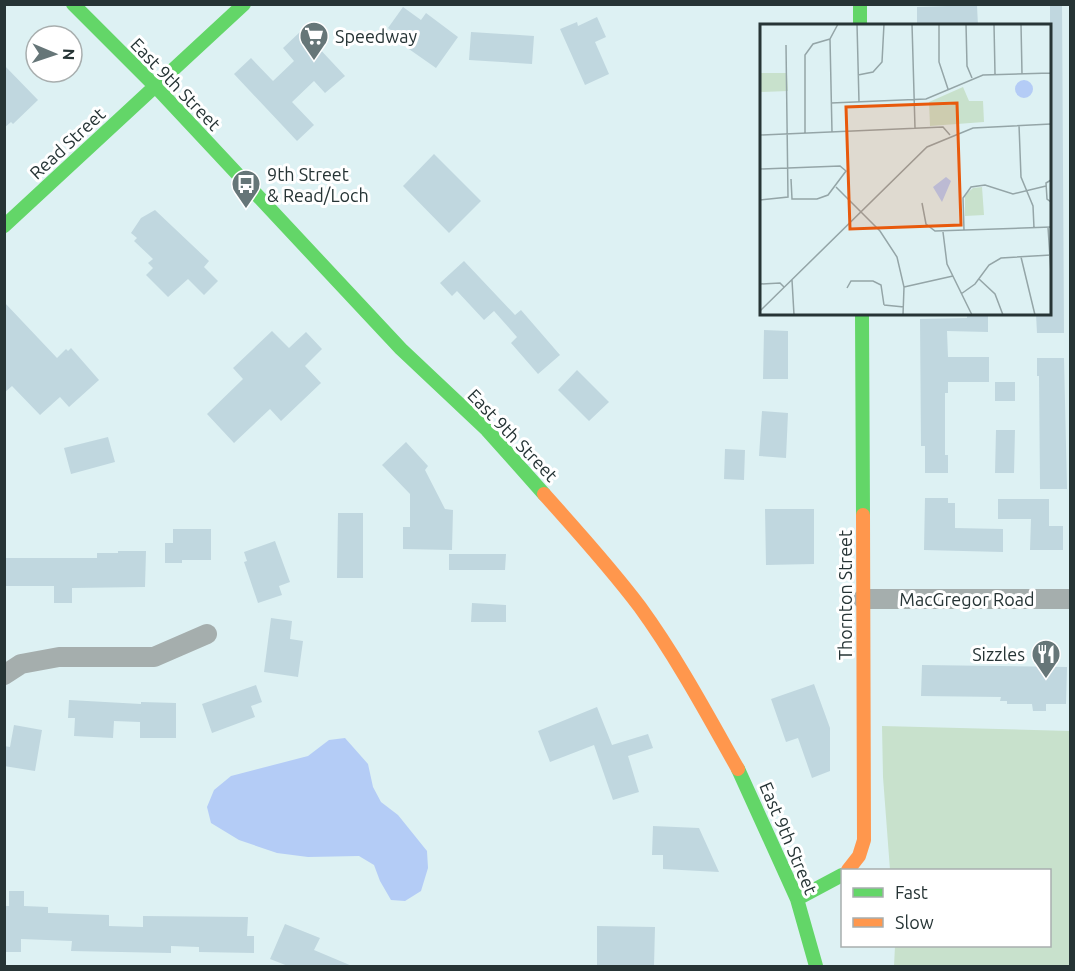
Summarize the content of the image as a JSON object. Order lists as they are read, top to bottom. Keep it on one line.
{"streets":{"main road":["East 9th Street","Read Street","Thornton Street"],"street":["MacGregor Road"]},"crossings":[["East 9th Street","Read Street"],["Thornton Street","MacGregor Road"]],"places":{"supermarket":["Speedway"],"bus stop":["9th Street & Read/Loch"],"restaurant":["Sizzles"]},"legend":["Fast","Slow"],"north":"right"}
